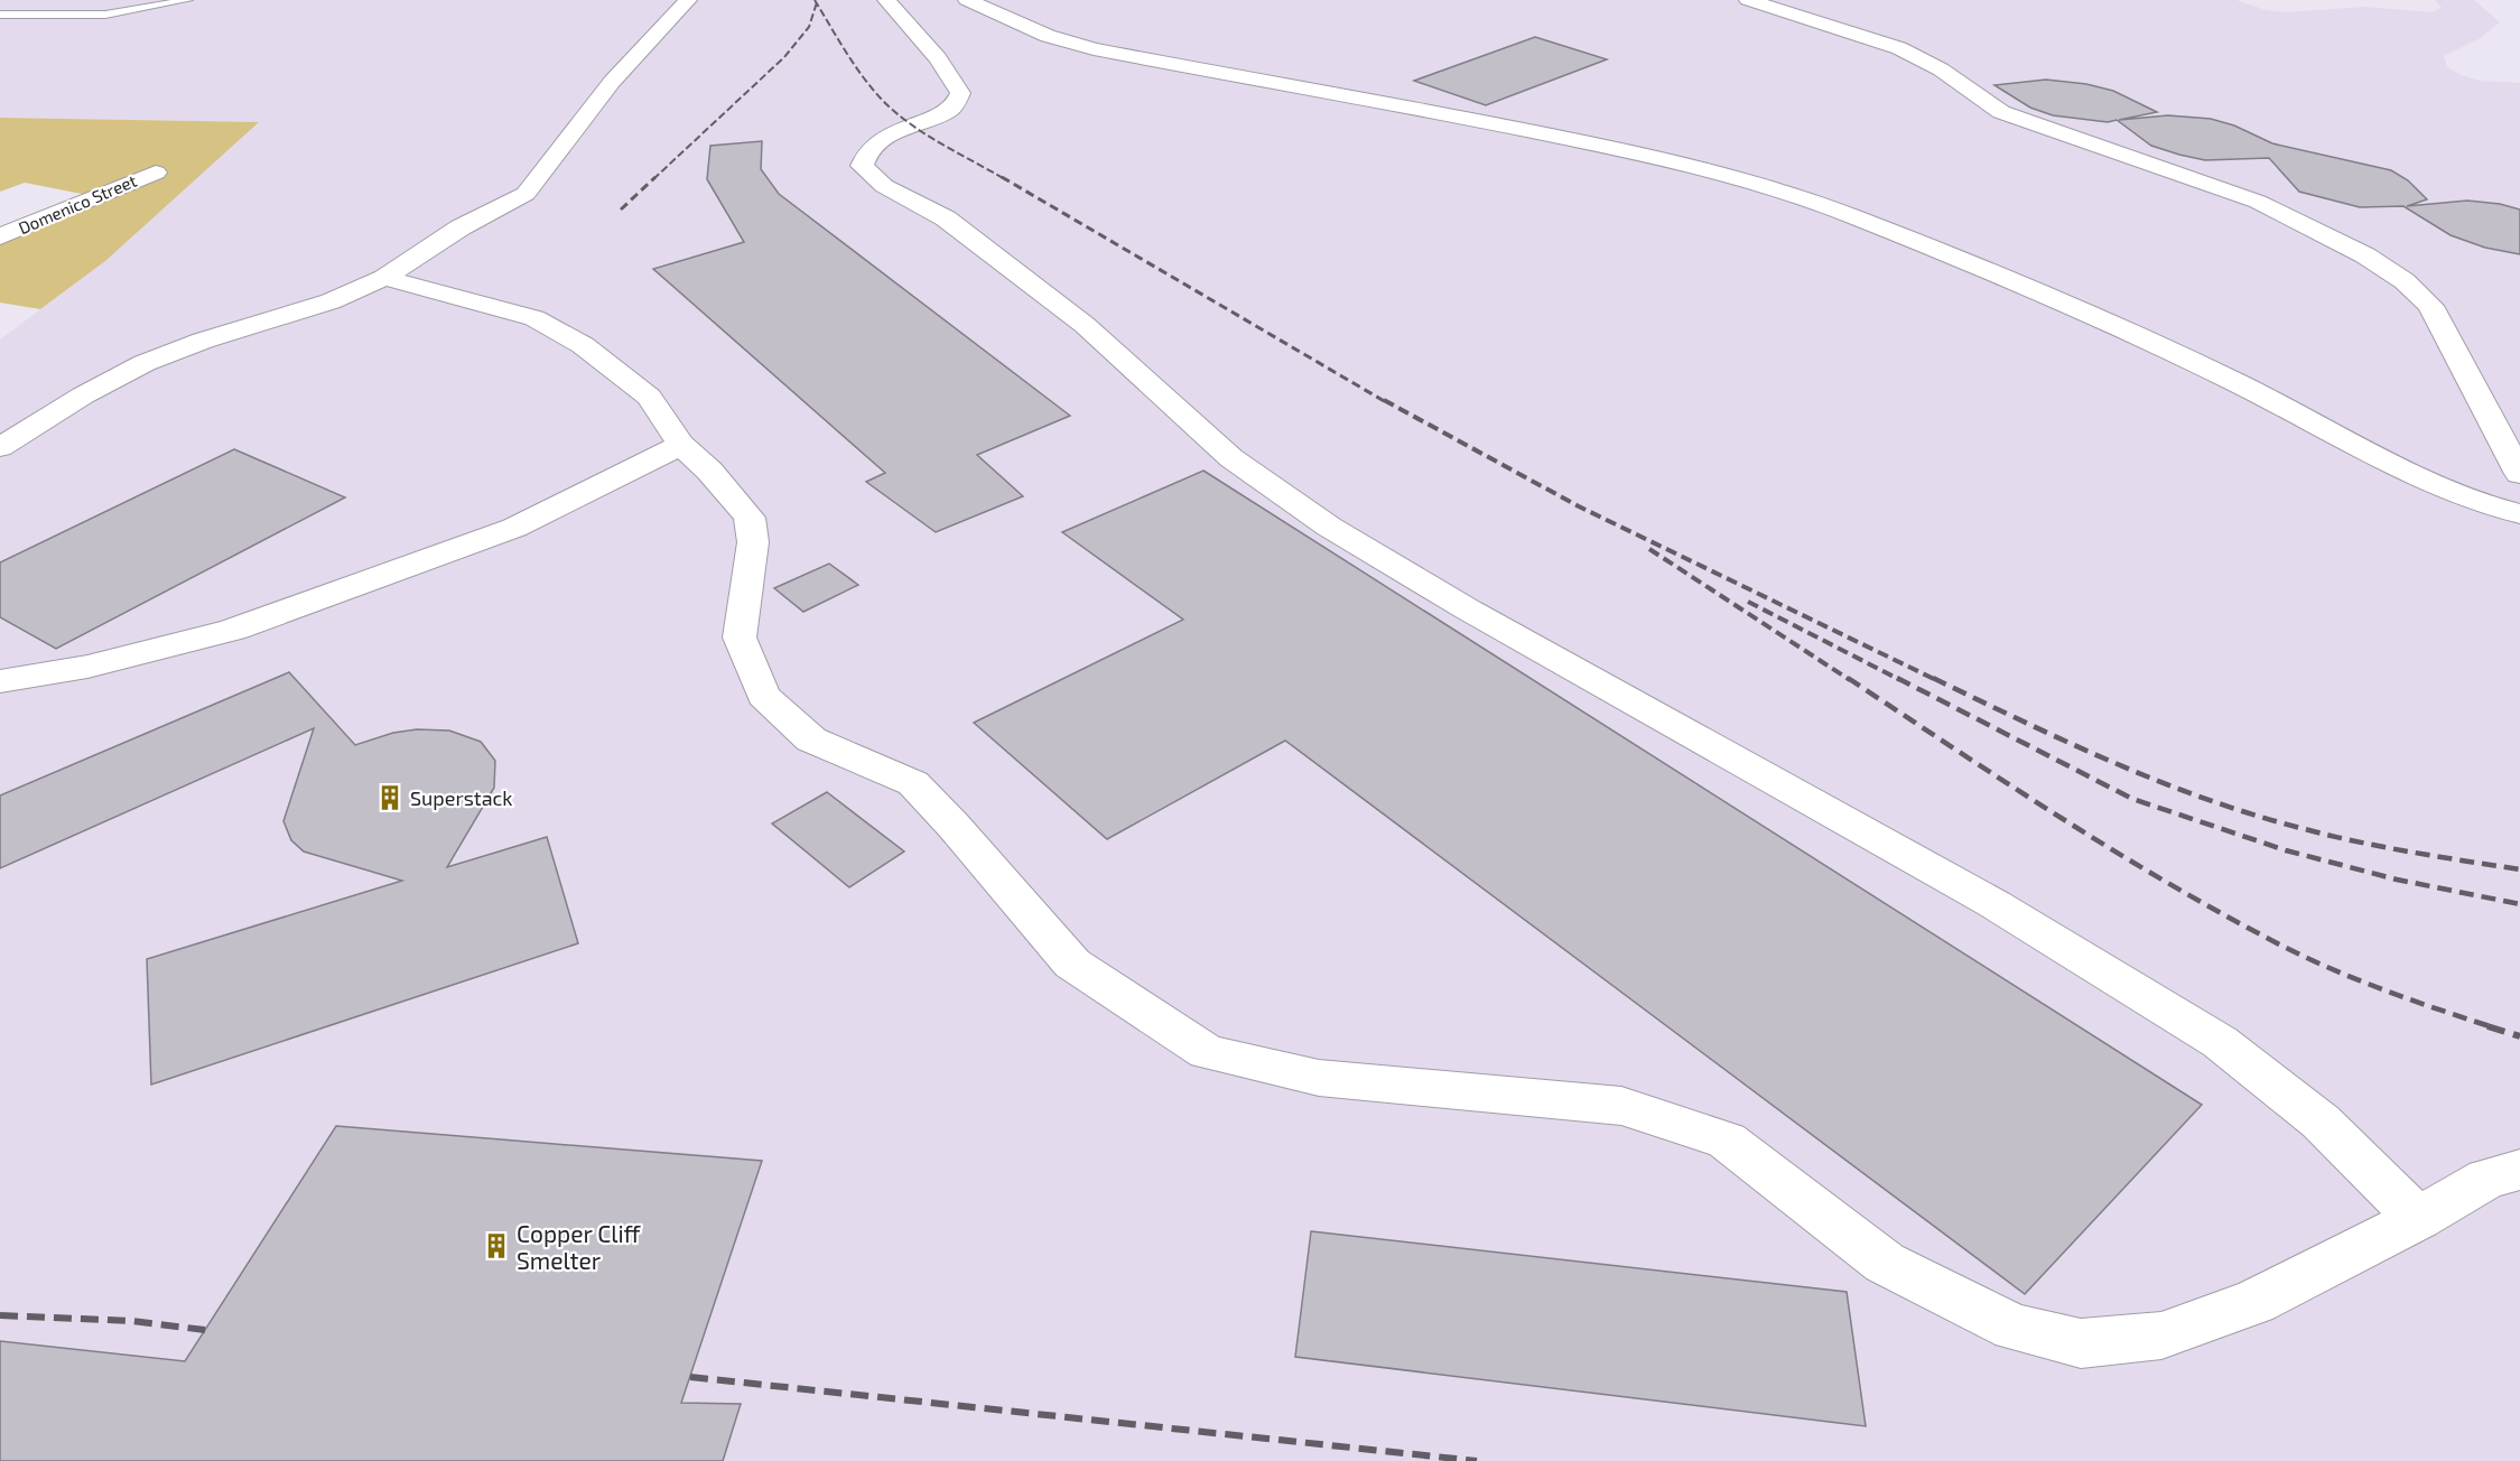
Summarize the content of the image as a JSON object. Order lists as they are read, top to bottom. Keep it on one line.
{"streets":{"street":["Domenico Street"]},"places":{"building":["Superstack","Copper Cliff Smelter"]}}
